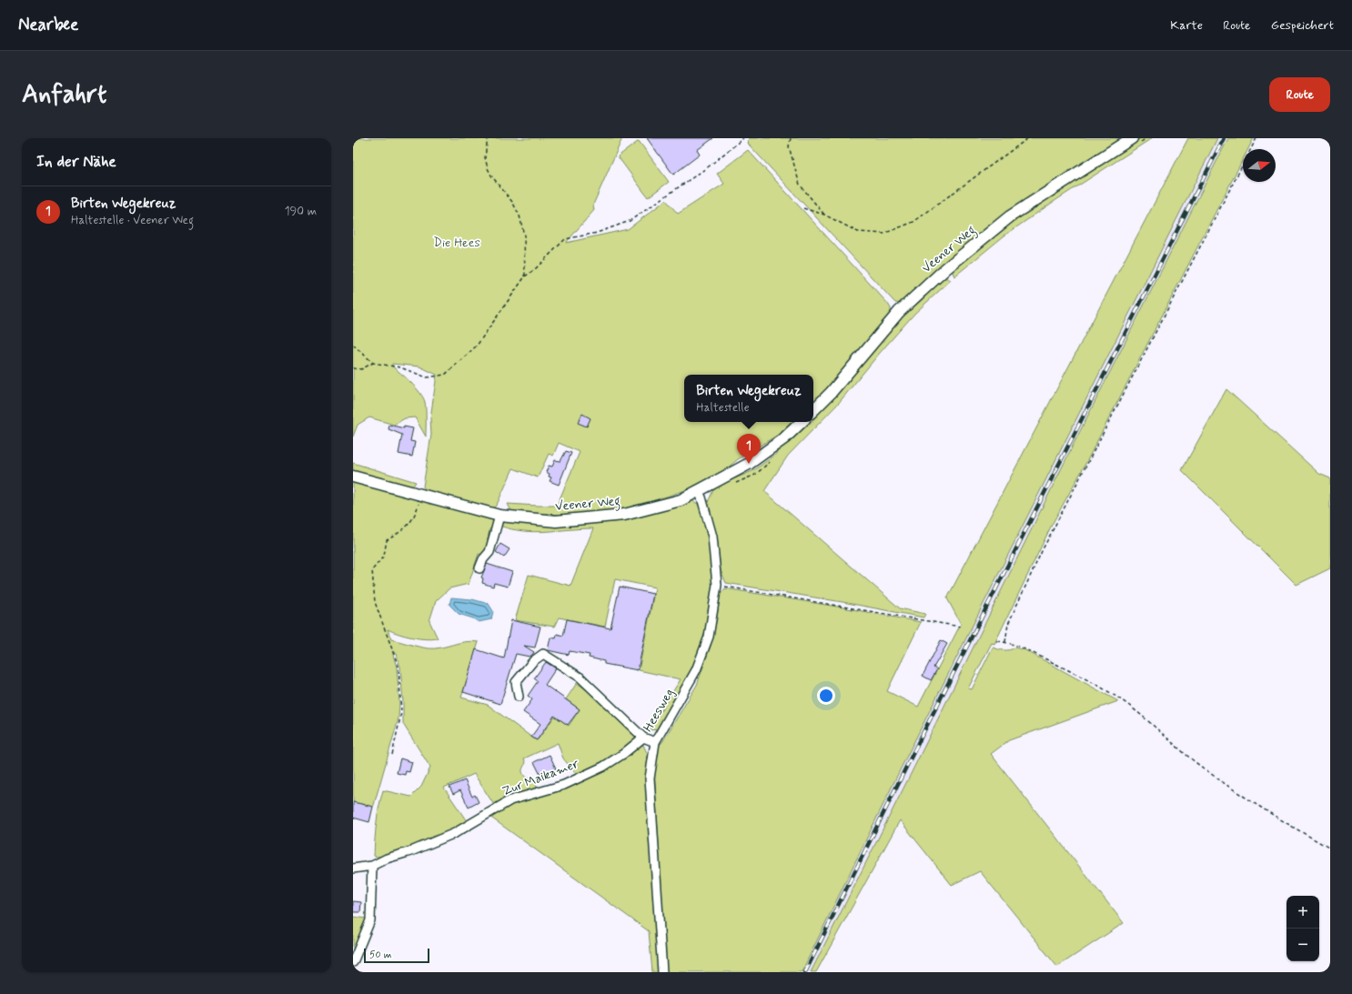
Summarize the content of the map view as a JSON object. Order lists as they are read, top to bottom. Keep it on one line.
{"streets":{"main road":["Veener Weg"],"street":["Heesweg","Zur Maikamer"]},"crossings":[["Veener Weg","Heesweg"]],"parks":["Die Hees"],"scale_bar":"50 m","north":"right","page":{"header":"Nearbee","nav":["Karte","Route","Gespeichert"],"buttons":"Route","title":"Anfahrt","heading":"In der Nähe","list":[{"mark":"1","name":"Birten Wegekreuz","note":"Haltestelle · Veener Weg","value":"190 m"}],"popup":["Birten Wegekreuz","Haltestelle"],"pins":"1","map_buttons":["+","−"],"scale":"50 m"}}
